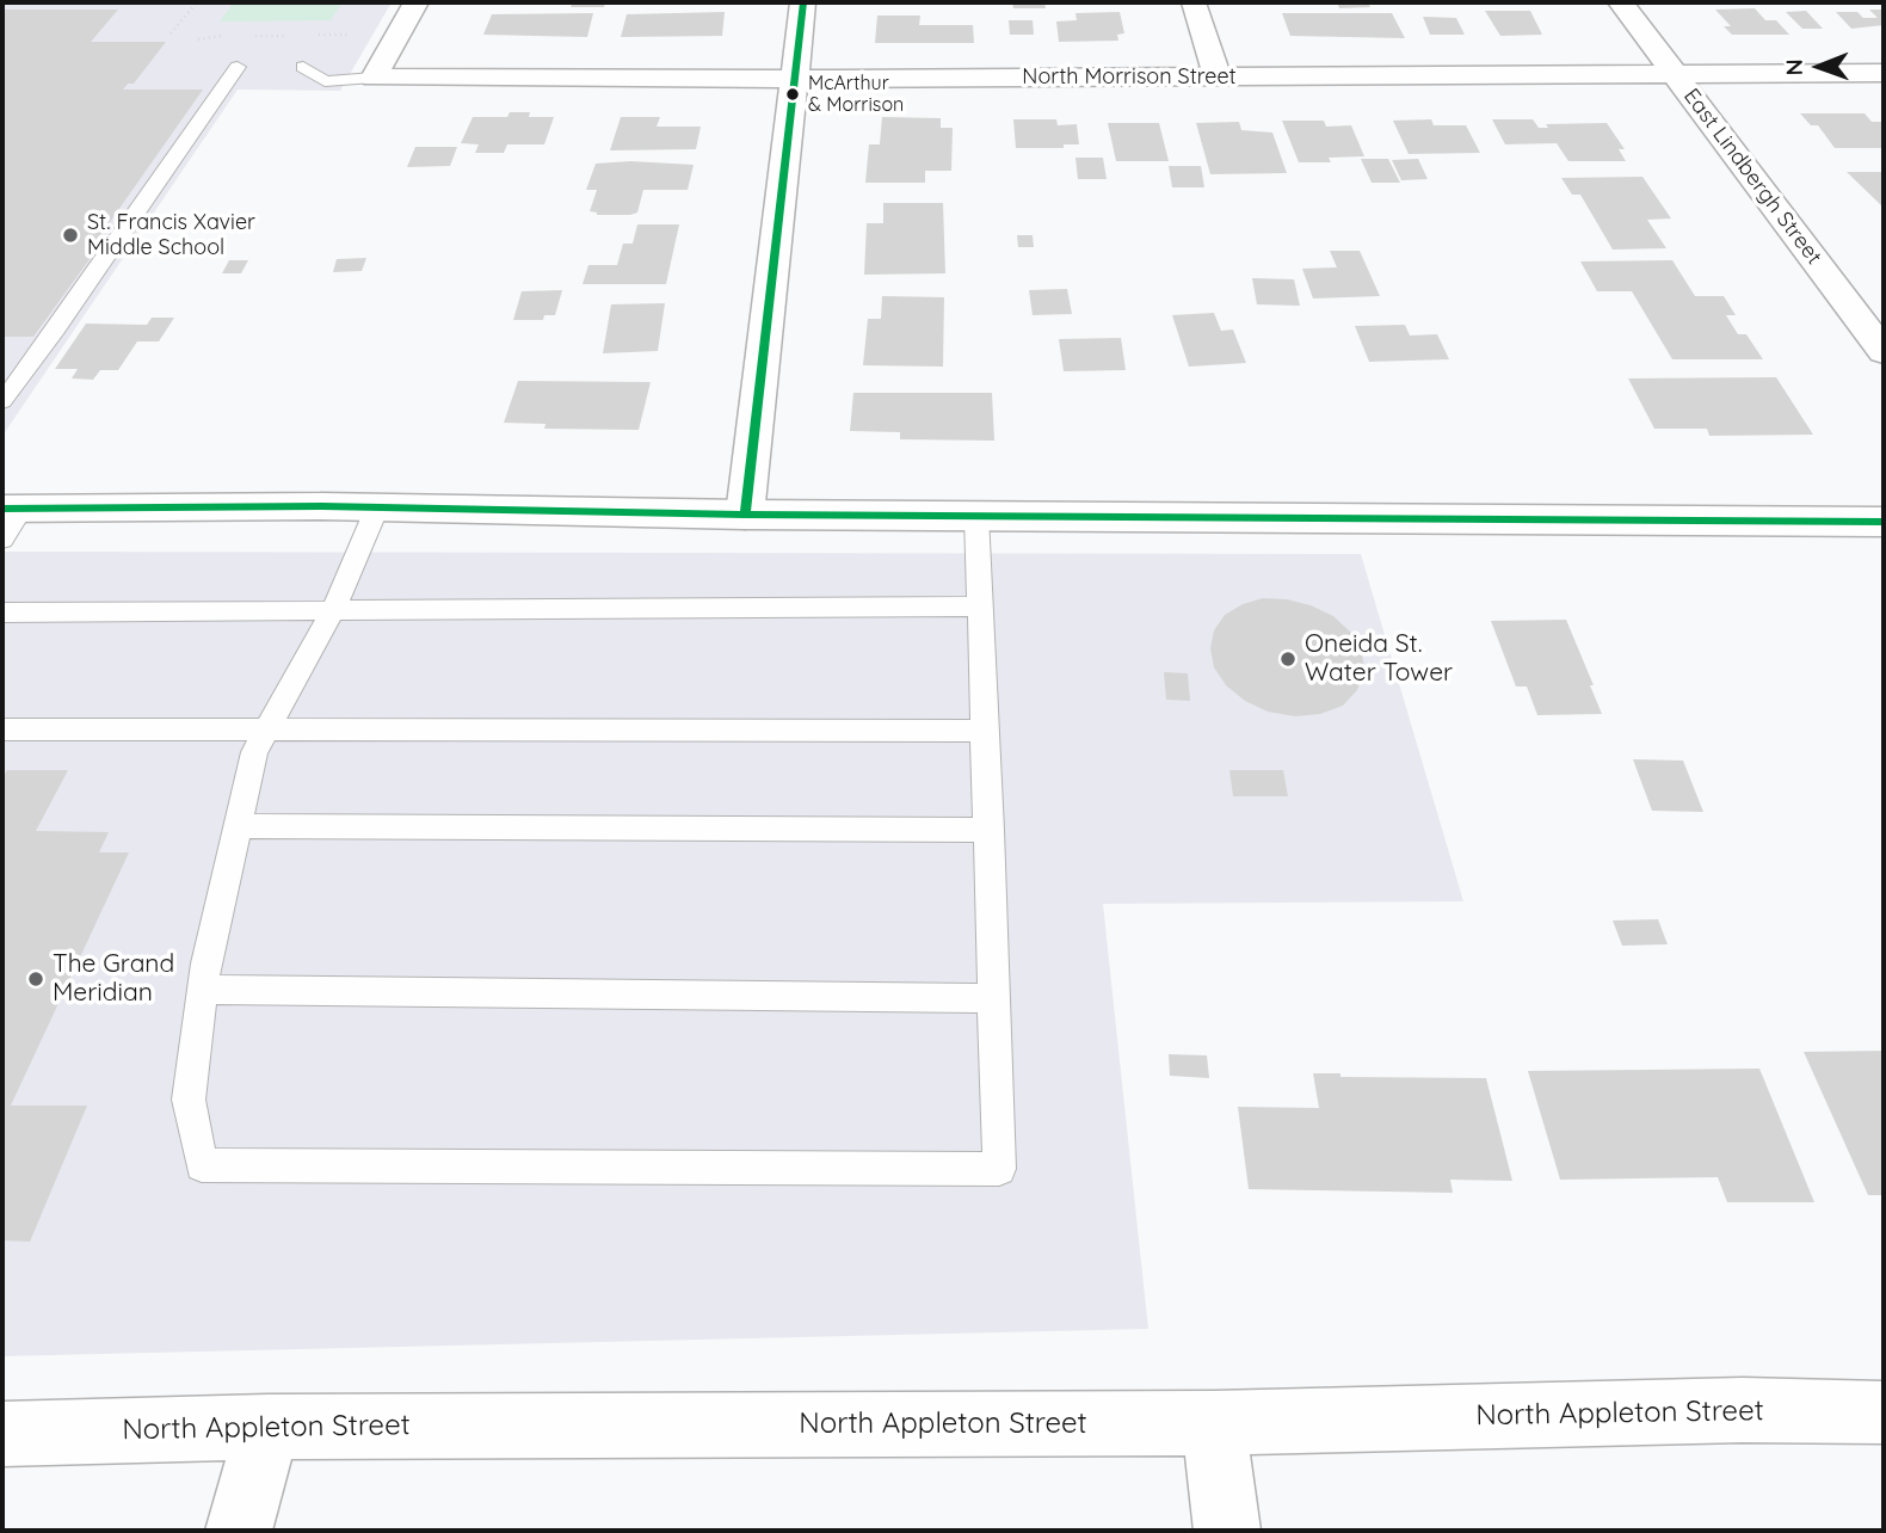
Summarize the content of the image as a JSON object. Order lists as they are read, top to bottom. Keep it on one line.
{"streets":{"street":["North Morrison Street","East Lindbergh Street","North Appleton Street"]},"crossings":[["North Morrison Street","East Lindbergh Street"]],"places":["McArthur & Morrison","St. Francis Xavier Middle School","Oneida St. Water Tower","The Grand Meridian"],"north":"left"}
